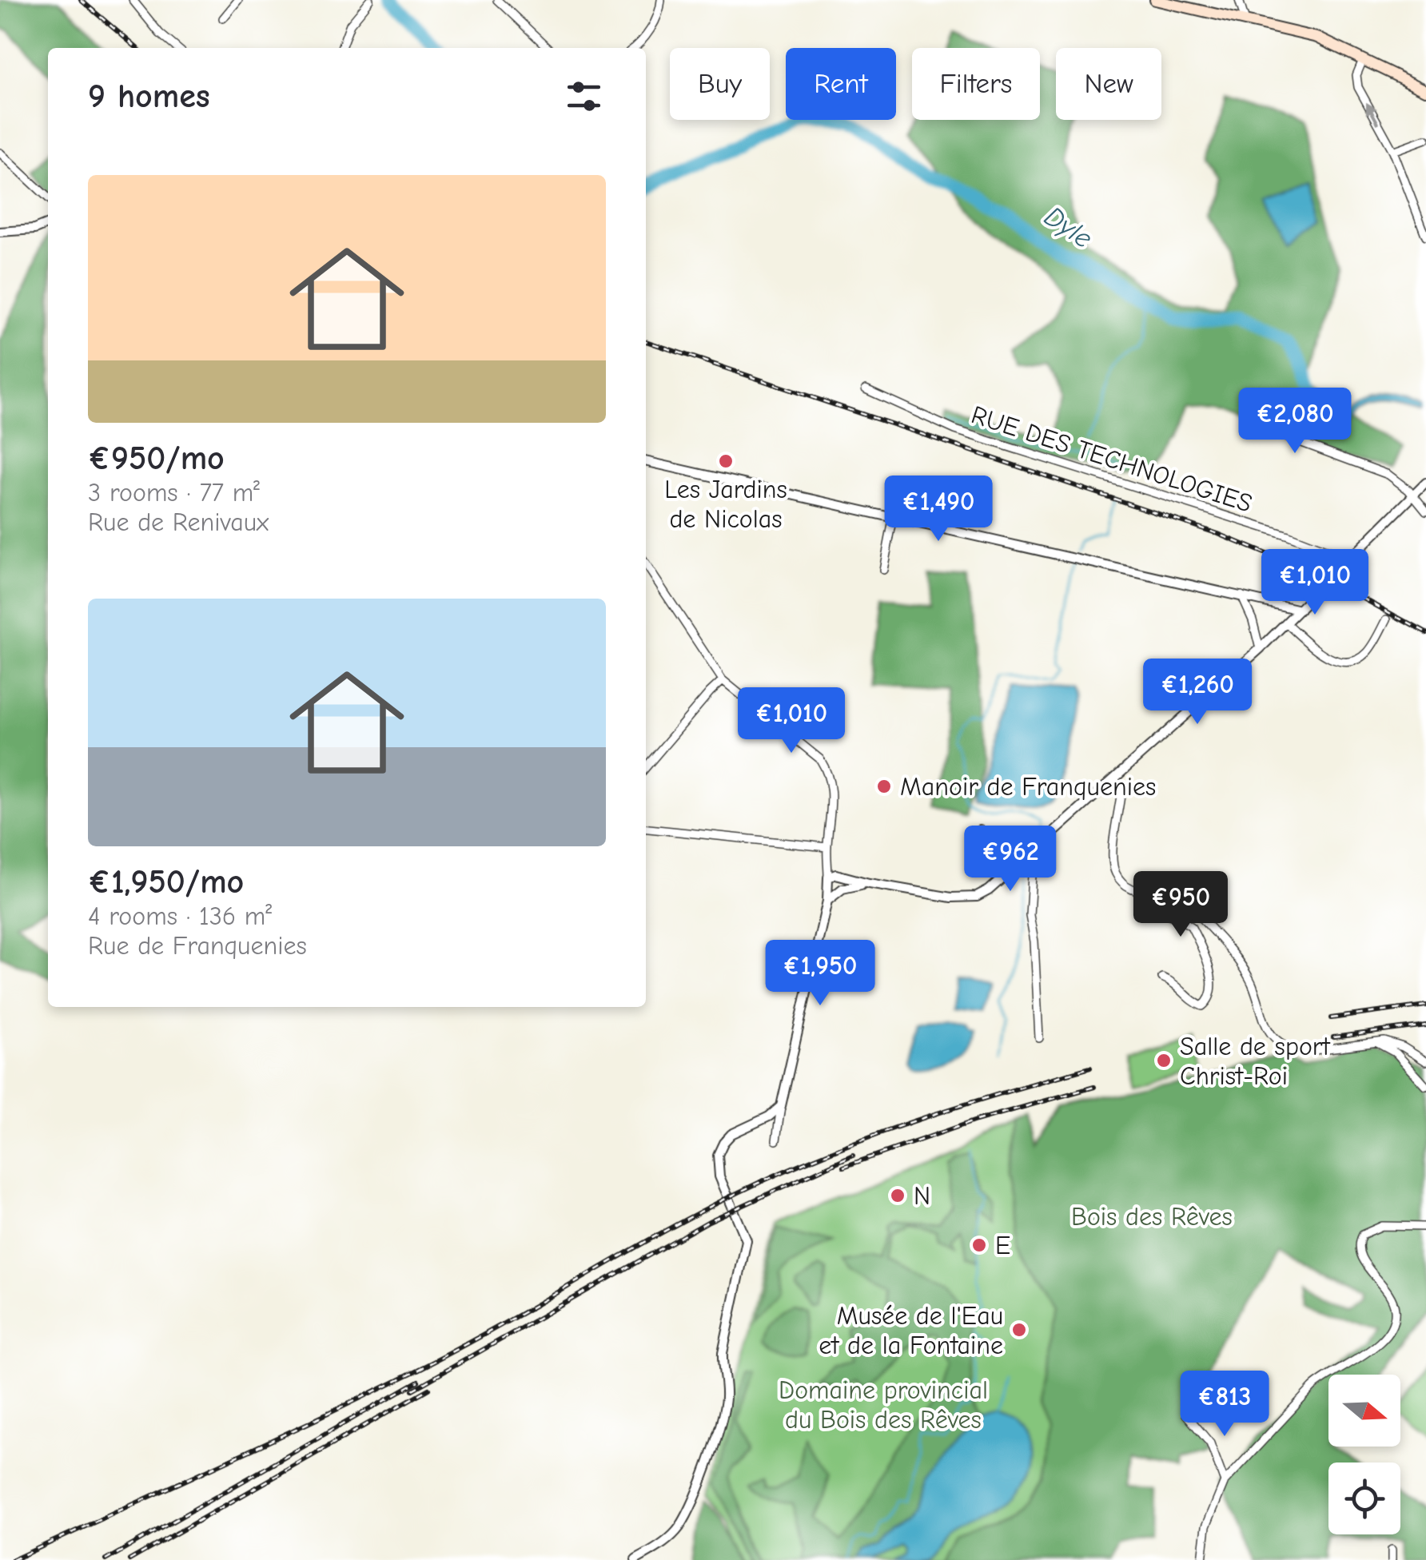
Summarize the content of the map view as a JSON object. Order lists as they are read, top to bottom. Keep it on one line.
{"streets":{"street":["RUE DES TECHNOLOGIES"]},"water":["Dyle"],"parks":["Bois des Rêves","Domaine provincial du Bois des Rêves"],"places":["Les Jardins de Nicolas","Manoir de Franquenies","Salle de sport Christ-Roi","N","E","Musée de l'Eau et de la Fontaine"],"north":"right","page":{"chip":["Buy","Rent","Filters","New"],"heading":"9 homes","list":[{"name":"€950/mo","note":"3 rooms · 77 m² · Rue de Renivaux"},{"name":"€1,950/mo","note":"4 rooms · 136 m² · Rue de Franquenies"}],"price":["€2,080","€1,490","€1,010","€1,260","€1,010","€962","€950","€1,950","€813"]}}
